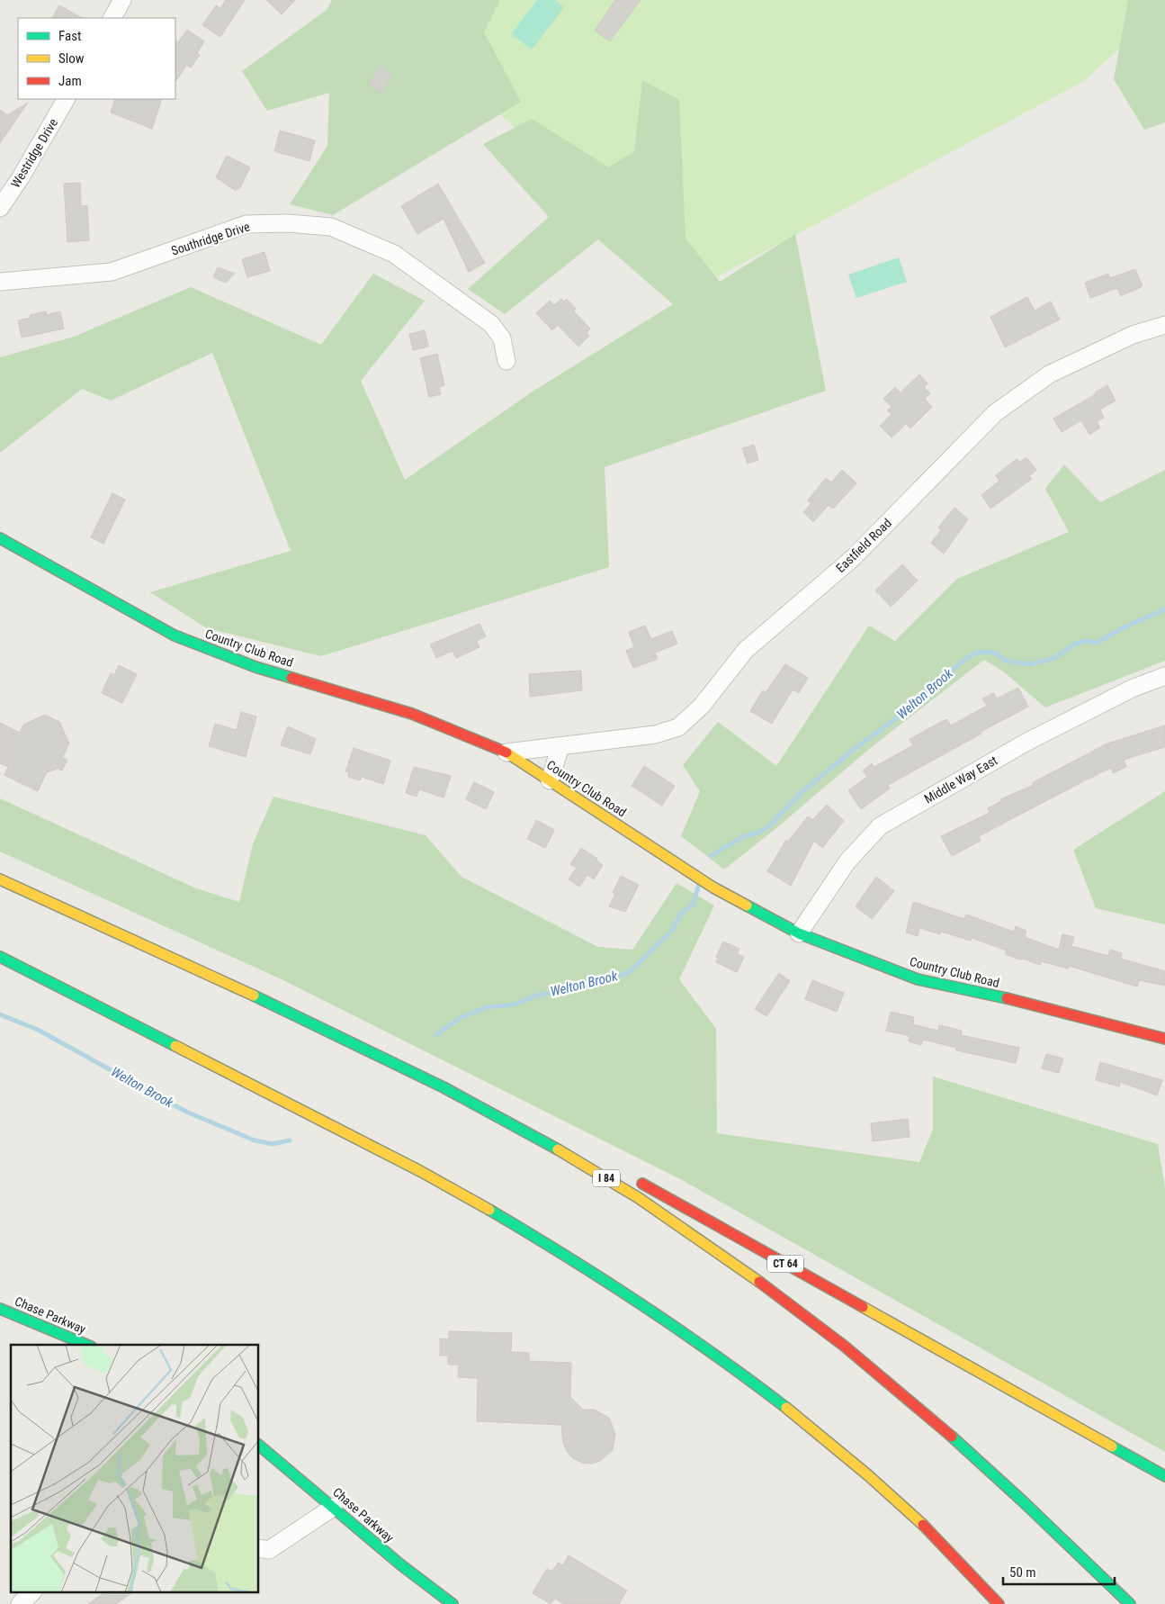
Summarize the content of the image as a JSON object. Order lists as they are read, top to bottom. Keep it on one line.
{"streets":{"main road":["Country Club Road","I 84","CT 64","Chase Parkway"],"street":["Westridge Drive","Southridge Drive","Eastfield Road","Middle Way East"]},"crossings":[["Eastfield Road","Country Club Road"],["Country Club Road","Middle Way East"]],"water":["Welton Brook"],"legend":["Fast","Slow","Jam"],"scale_bar":"50 m"}
